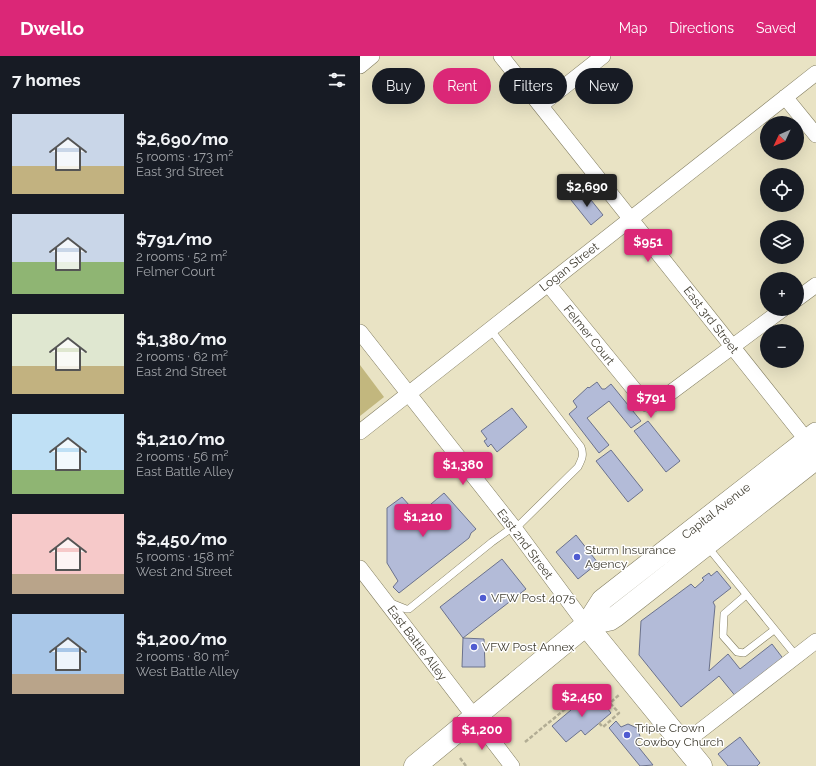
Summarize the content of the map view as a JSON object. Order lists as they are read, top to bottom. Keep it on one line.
{"streets":{"main road":["Capital Avenue"],"street":["Logan Street","East 3rd Street","Felmer Court","East 2nd Street","East Battle Alley"]},"crossings":[["Logan Street","East 3rd Street"],["Logan Street","Felmer Court"],["Logan Street","East 2nd Street"],["East 3rd Street","Felmer Court"],["East 3rd Street","Capital Avenue"],["Capital Avenue","East 2nd Street"],["Capital Avenue","East Battle Alley"]],"places":["Sturm Insurance Agency","VFW Post 4075","VFW Post Annex","Triple Crown Cowboy Church"],"north":"bottom left","page":{"header":"Dwello","nav":["Map","Directions","Saved"],"heading":"7 homes","chip":["Buy","Rent","Filters","New"],"list":[{"name":"$2,690/mo","note":"5 rooms · 173 m² · East 3rd Street"},{"name":"$791/mo","note":"2 rooms · 52 m² · Felmer Court"},{"name":"$1,380/mo","note":"2 rooms · 62 m² · East 2nd Street"},{"name":"$1,210/mo","note":"2 rooms · 56 m² · East Battle Alley"},{"name":"$2,450/mo","note":"5 rooms · 158 m² · West 2nd Street"},{"name":"$1,200/mo","note":"2 rooms · 80 m² · West Battle Alley"}],"map_buttons":["+","−"],"price":["$2,690","$951","$791","$1,380","$1,210","$2,450","$1,200"]}}
